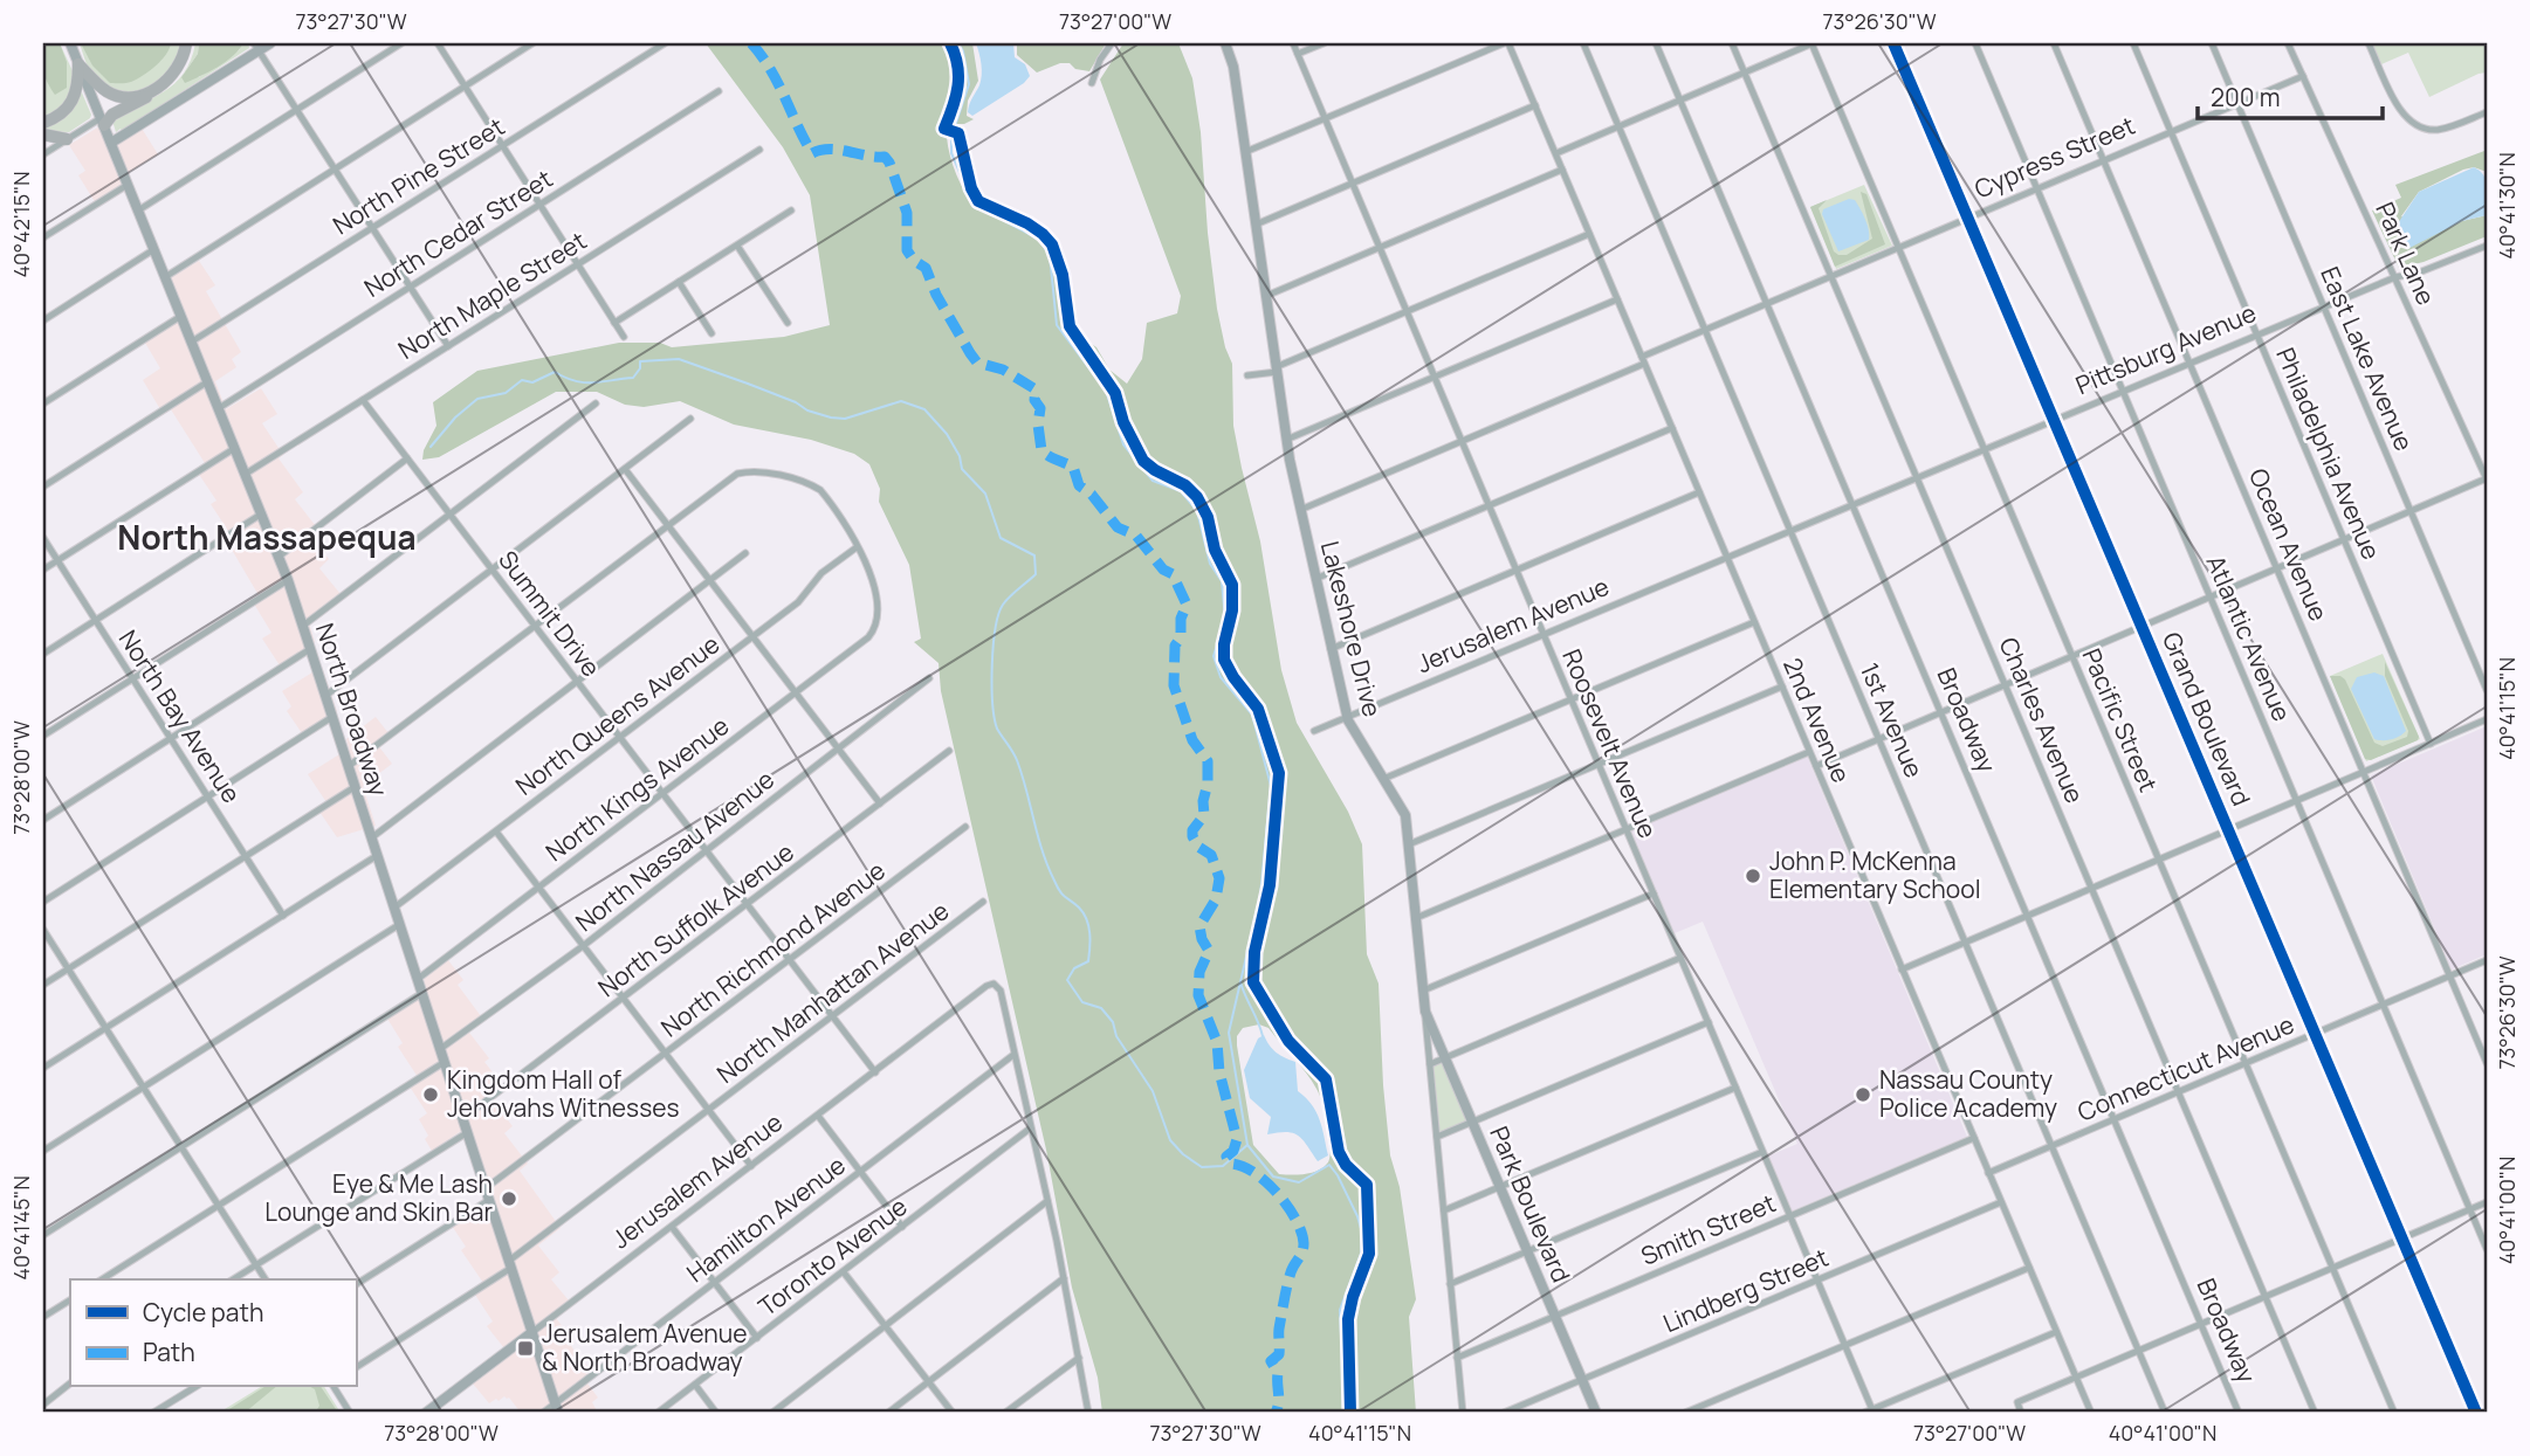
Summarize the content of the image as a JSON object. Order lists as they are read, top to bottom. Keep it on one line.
{"streets":{"street":["Cypress Street","North Pine Street","North Cedar Street","Park Lane","North Maple Street","Pittsburg Avenue","East Lake Avenue","Philadelphia Avenue","Ocean Avenue","Summit Drive","Jerusalem Avenue","Lakeshore Drive","Atlantic Avenue","North Broadway","North Queens Avenue","North Bay Avenue","Grand Boulevard","2nd Avenue","1st Avenue","Broadway","Charles Avenue","Pacific Street","Roosevelt Avenue","North Kings Avenue","North Nassau Avenue","North Suffolk Avenue","North Richmond Avenue","North Manhattan Avenue","Connecticut Avenue","Park Boulevard","Hamilton Avenue","Smith Street","Toronto Avenue","Lindberg Street"]},"crossings":[["Cypress Street","Park Lane"],["Cypress Street","East Lake Avenue"],["Cypress Street","Philadelphia Avenue"],["Cypress Street","Ocean Avenue"],["Cypress Street","Lakeshore Drive"],["Cypress Street","Atlantic Avenue"],["Cypress Street","Grand Boulevard"],["Cypress Street","2nd Avenue"],["Cypress Street","1st Avenue"],["Cypress Street","Broadway"],["Cypress Street","Charles Avenue"],["Cypress Street","Pacific Street"],["Cypress Street","Roosevelt Avenue"],["North Pine Street","North Broadway"],["North Cedar Street","North Broadway"],["Park Lane","Pittsburg Avenue"],["North Maple Street","Summit Drive"],["North Maple Street","North Broadway"],["Pittsburg Avenue","East Lake Avenue"],["Pittsburg Avenue","Philadelphia Avenue"],["Pittsburg Avenue","Ocean Avenue"],["Pittsburg Avenue","Jerusalem Avenue"],["Pittsburg Avenue","Atlantic Avenue"],["Pittsburg Avenue","Grand Boulevard"],["Pittsburg Avenue","2nd Avenue"],["Pittsburg Avenue","1st Avenue"],["Pittsburg Avenue","Broadway"],["Pittsburg Avenue","Charles Avenue"],["Pittsburg Avenue","Pacific Street"],["Ocean Avenue","Connecticut Avenue"],["Summit Drive","Jerusalem Avenue"],["Summit Drive","North Queens Avenue"],["Summit Drive","North Kings Avenue"],["Summit Drive","North Nassau Avenue"],["Summit Drive","North Suffolk Avenue"],["Summit Drive","North Richmond Avenue"],["Summit Drive","North Manhattan Avenue"],["Jerusalem Avenue","Lakeshore Drive"],["Jerusalem Avenue","North Broadway"],["Jerusalem Avenue","2nd Avenue"],["Jerusalem Avenue","Roosevelt Avenue"],["Jerusalem Avenue","Hamilton Avenue"],["Lakeshore Drive","Park Boulevard"],["Lakeshore Drive","Smith Street"],["Atlantic Avenue","Connecticut Avenue"],["North Broadway","North Queens Avenue"],["North Broadway","North Kings Avenue"],["North Broadway","North Nassau Avenue"],["North Broadway","North Suffolk Avenue"],["North Broadway","North Richmond Avenue"],["North Broadway","North Manhattan Avenue"],["North Broadway","Hamilton Avenue"],["North Queens Avenue","North Kings Avenue"],["Grand Boulevard","Connecticut Avenue"],["2nd Avenue","Connecticut Avenue"],["2nd Avenue","Smith Street"],["2nd Avenue","Lindberg Street"],["1st Avenue","Connecticut Avenue"],["Broadway","Connecticut Avenue"],["Charles Avenue","Connecticut Avenue"],["Pacific Street","Connecticut Avenue"],["Roosevelt Avenue","Smith Street"],["Roosevelt Avenue","Lindberg Street"],["Park Boulevard","Smith Street"],["Park Boulevard","Lindberg Street"]],"districts":["North Massapequa"],"places":{"other":["John P. McKenna Elementary School","Kingdom Hall of Jehovahs Witnesses","Nassau County Police Academy","Eye & Me Lash Lounge and Skin Bar"],"transit":["Jerusalem Avenue & North Broadway"]},"legend":["Cycle path","Path"],"scale_bar":"200 m","coordinates":["73°27'30\"W","73°27'00\"W","73°26'30\"W","40°41'30\"N","40°42'15\"N","40°41'15\"N","73°28'00\"W","40°41'00\"N","40°41'45\"N"]}
